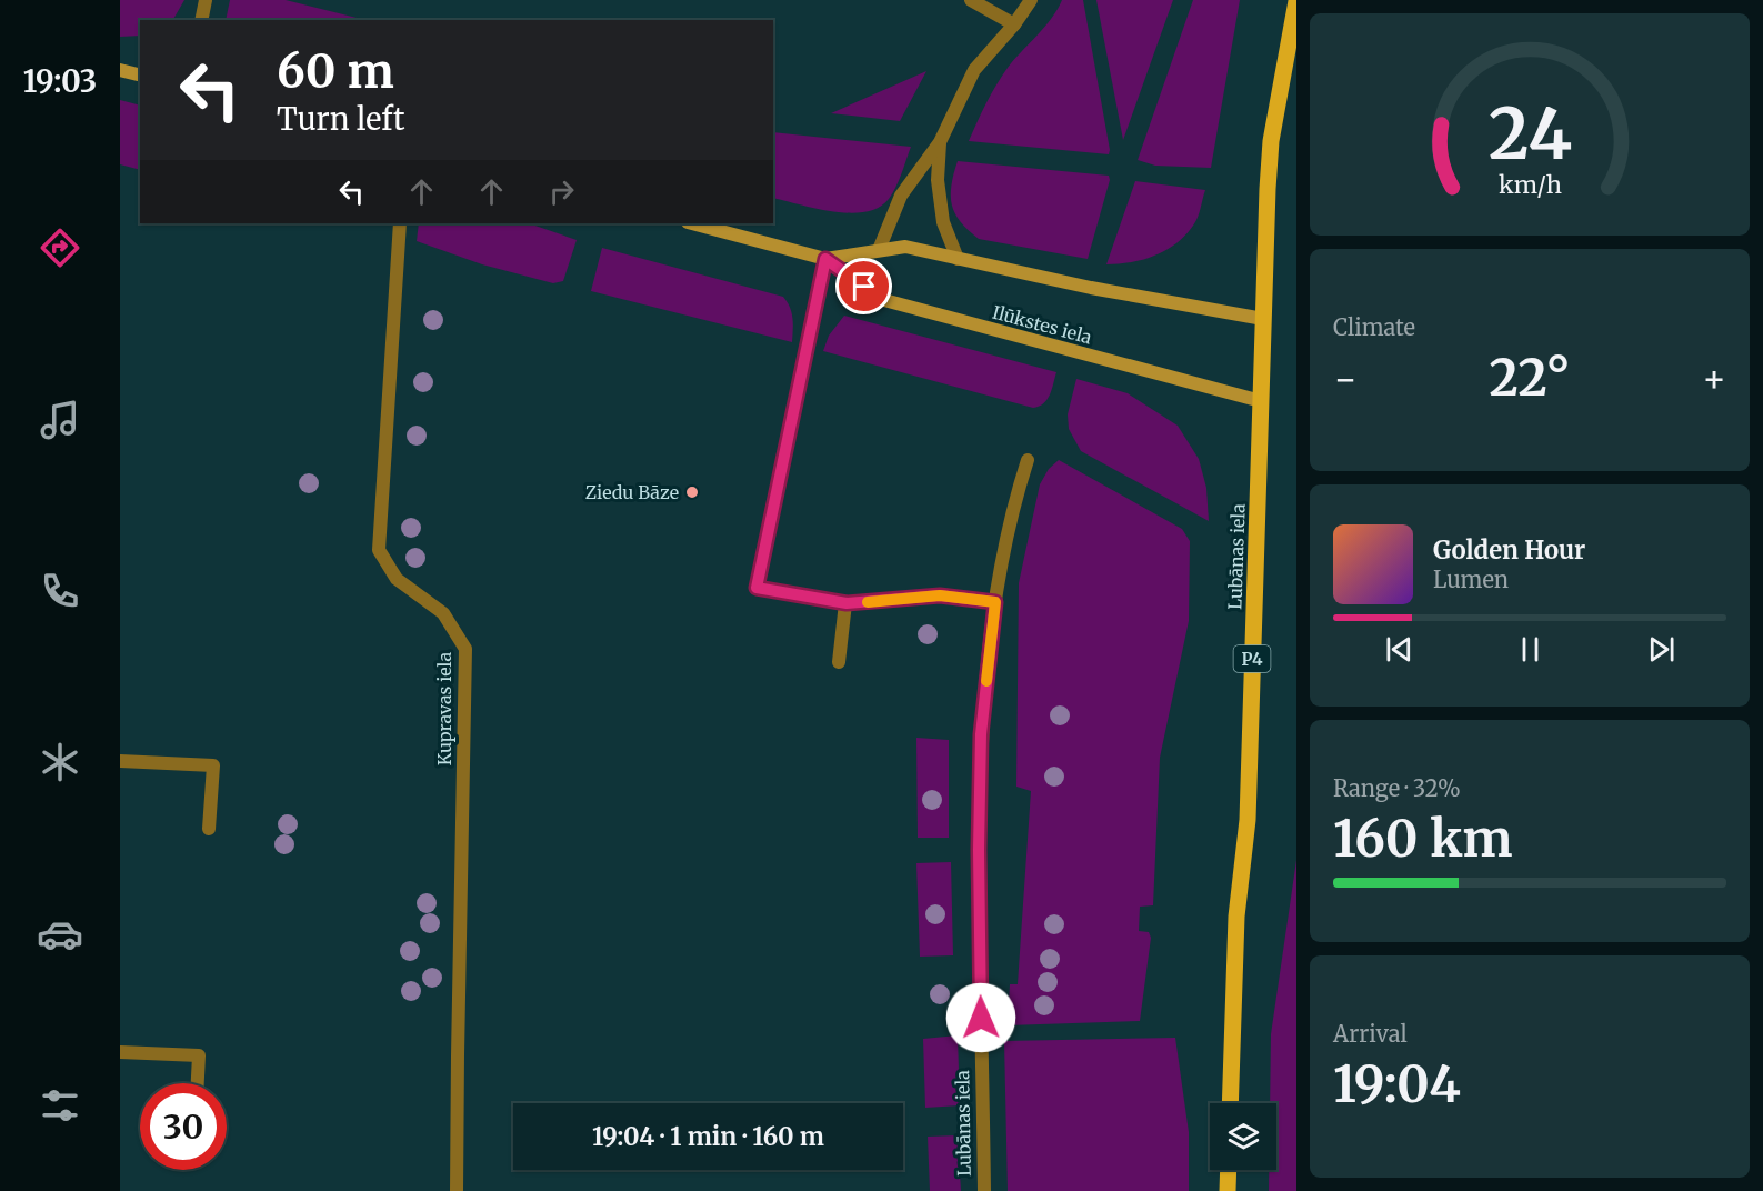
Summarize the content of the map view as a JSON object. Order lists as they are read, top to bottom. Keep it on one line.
{"streets":{"main road":["Lubānas iela","P4"],"street":["Ilūkstes iela","Kupravas iela"]},"crossings":[["Ilūkstes iela","Lubānas iela"]],"places":["Ziedu Bāze"],"page":{"tabs":"19:03","turn":["60 m","Turn left"],"tile":["Climate",["Range · 32%","160 km"],["Arrival","19:04"]],"heat":["−","22°","+"],"song":["Golden Hour","Lumen"],"limit":"30","trip":"19:04 · 1 min · 160 m","gauge":["24","km/h"]}}
